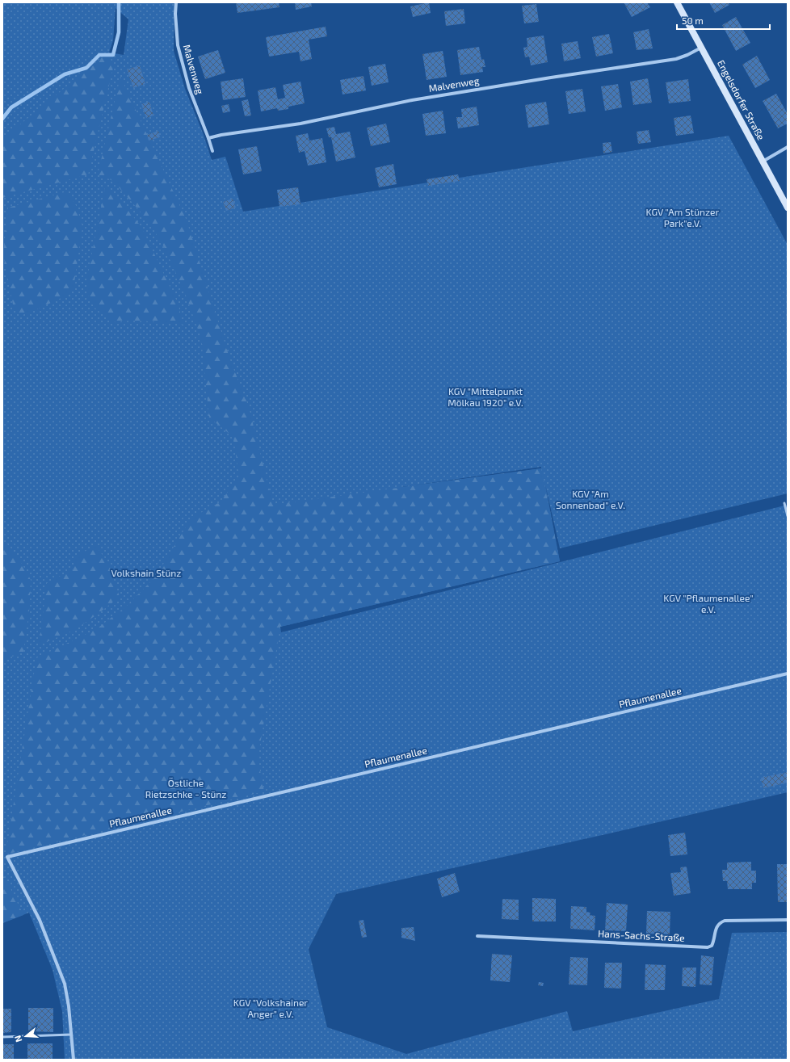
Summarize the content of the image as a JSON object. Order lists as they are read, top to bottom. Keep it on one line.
{"streets":{"street":["Malvenweg","Engelsdorfer Straße","Pflaumenallee","Hans-Sachs-Straße"]},"crossings":[["Malvenweg","Engelsdorfer Straße"]],"parks":["KGV \"Am Stünzer Park\"e.V.","KGV \"Mittelpunkt Mölkau 1920\" e.V.","KGV \"Am Sonnenbad\" e.V.","Volkshain Stünz","KGV \"Pflaumenallee\" e.V.","Östliche Rietzschke - Stünz","KGV \"Volkshainer Anger\" e.V."],"scale_bar":"50 m","north":"left"}
